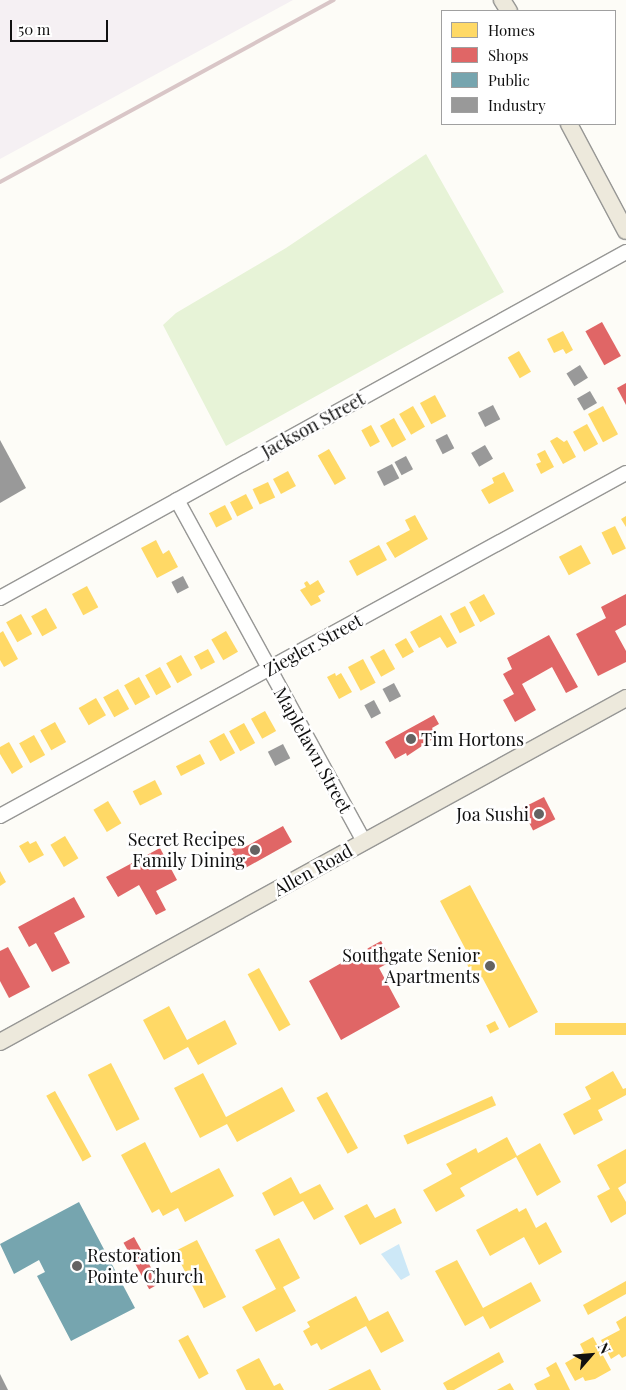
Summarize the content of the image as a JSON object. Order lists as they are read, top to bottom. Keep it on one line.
{"streets":{"main road":["Allen Road"],"street":["Jackson Street","Ziegler Street","Maplelawn Street"]},"crossings":[["Jackson Street","Maplelawn Street"],["Ziegler Street","Maplelawn Street"],["Maplelawn Street","Allen Road"]],"places":["Tim Hortons","Joa Sushi","Secret Recipes Family Dining","Southgate Senior Apartments","Restoration Pointe Church"],"legend":["Homes","Shops","Public","Industry"],"scale_bar":"50 m","north":"top right"}
